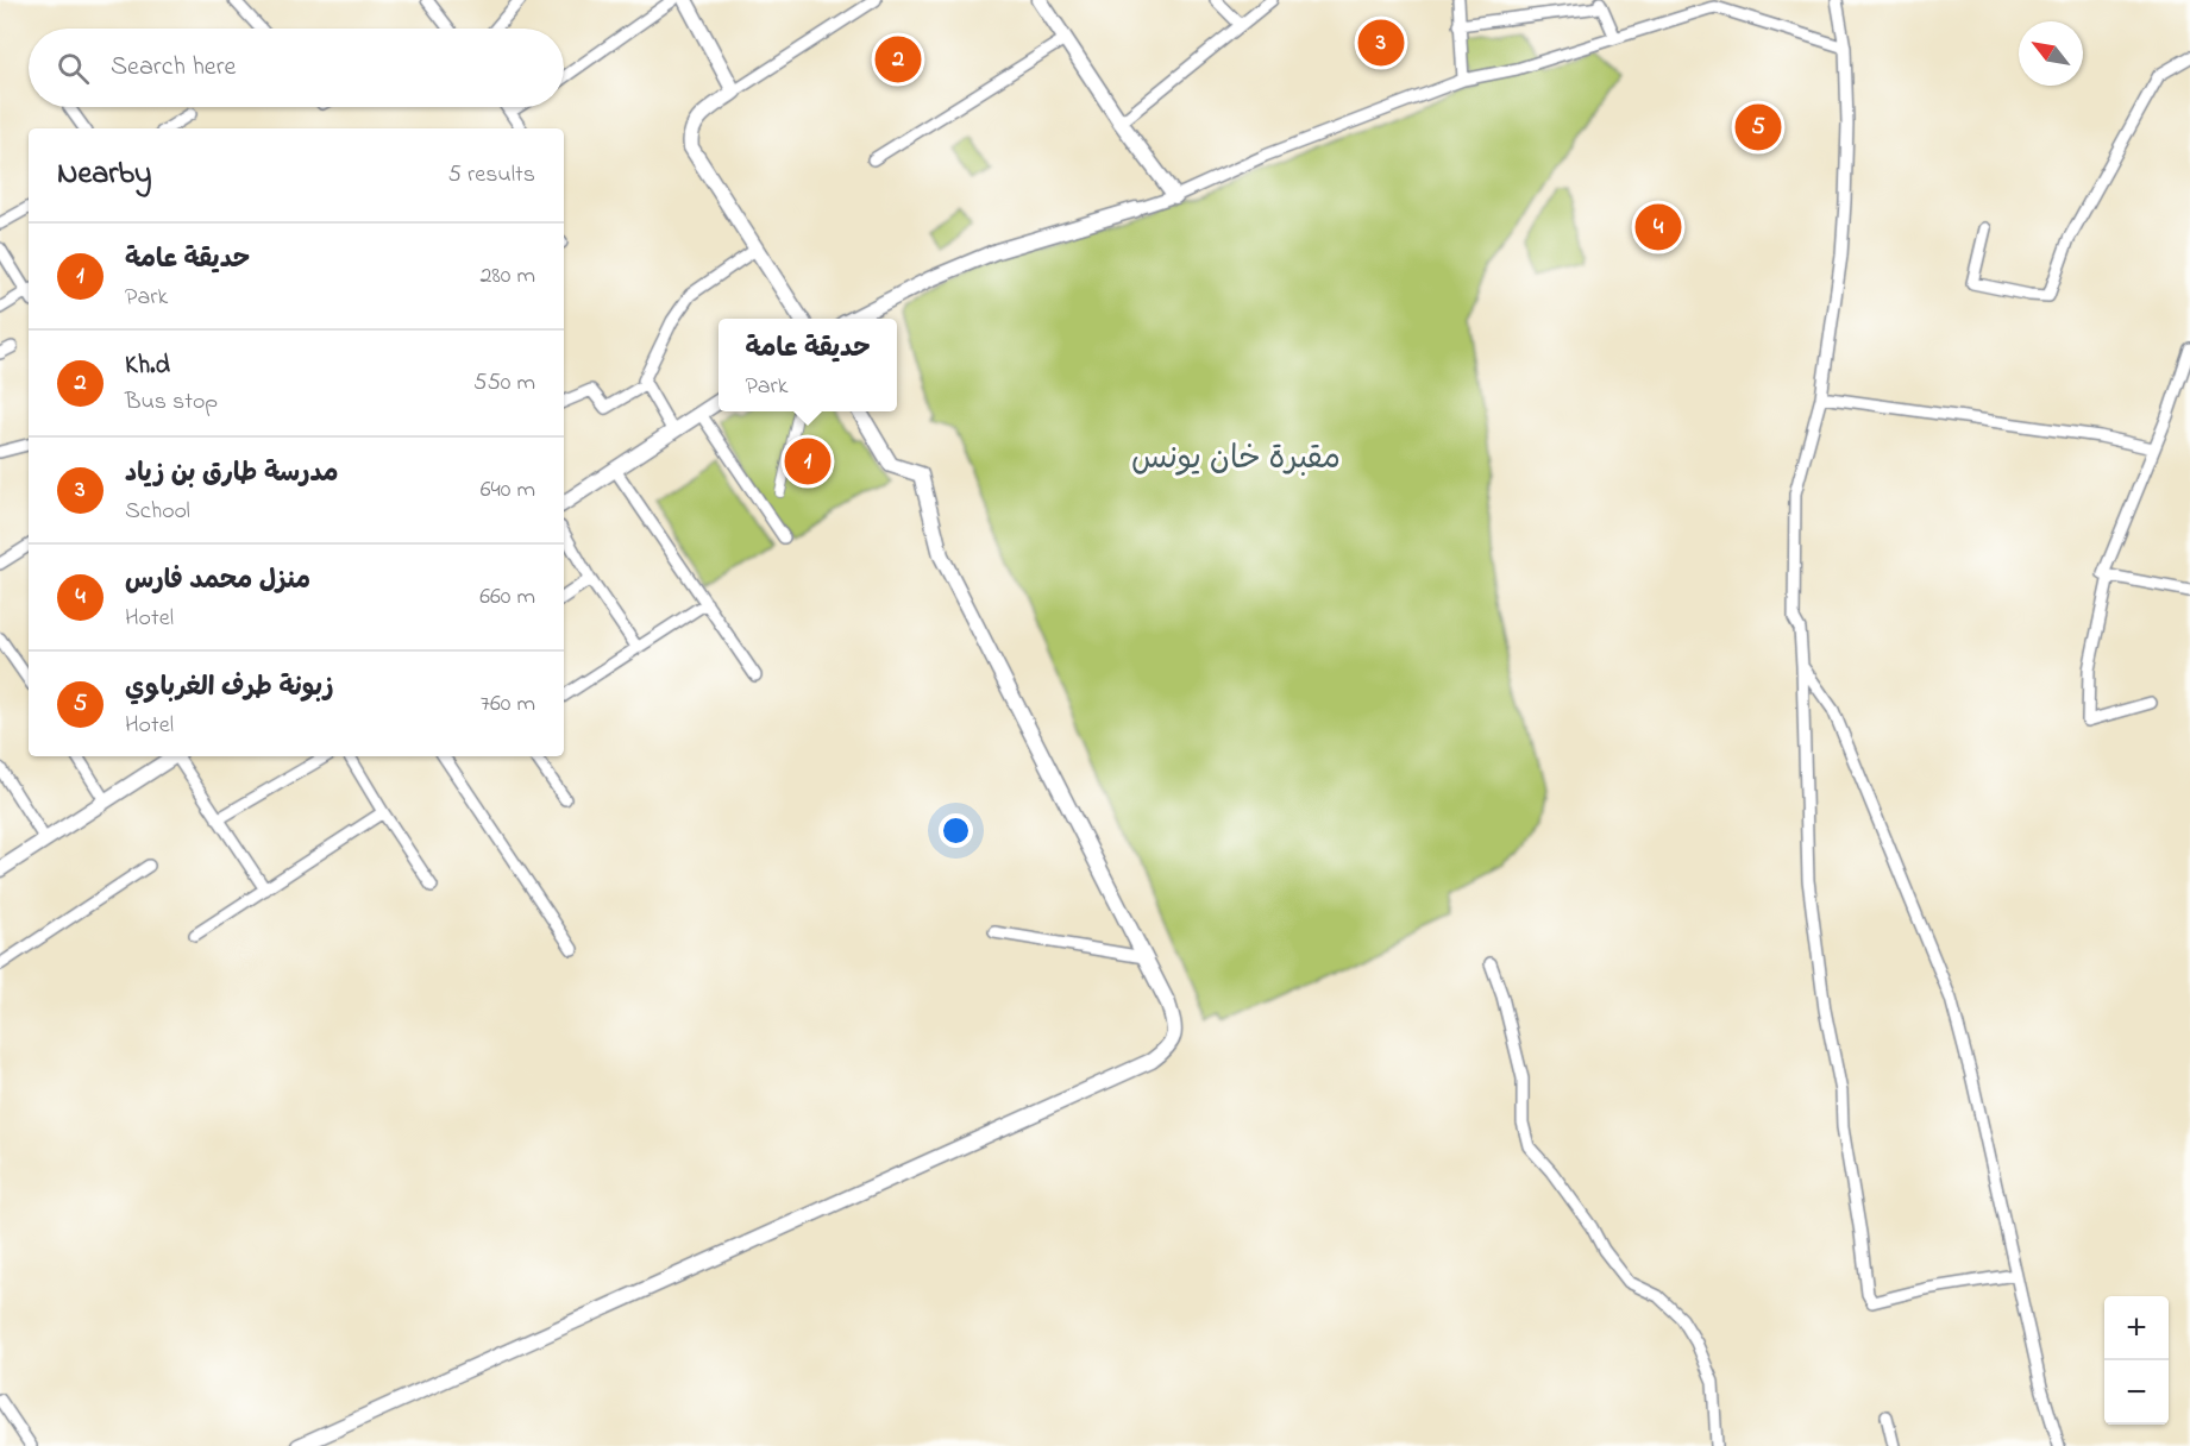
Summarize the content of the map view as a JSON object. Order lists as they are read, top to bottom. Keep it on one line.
{"parks":["مقبرة خان يونس"],"north":"top left","page":{"pins":["3","2","5","4","1"],"search":"Search here","heading":["Nearby","5 results"],"list":[{"mark":"1","name":"حديقة عامة","note":"Park","value":"280 m"},{"mark":"2","name":"Kh.d","note":"Bus stop","value":"550 m"},{"mark":"3","name":"مدرسة طارق بن زياد","note":"School","value":"640 m"},{"mark":"4","name":"منزل محمد فارس","note":"Hotel","value":"660 m"},{"mark":"5","name":"زبونة طرف الغرباوي","note":"Hotel","value":"760 m"}],"popup":["حديقة عامة","Park"],"map_buttons":["+","−"]}}
